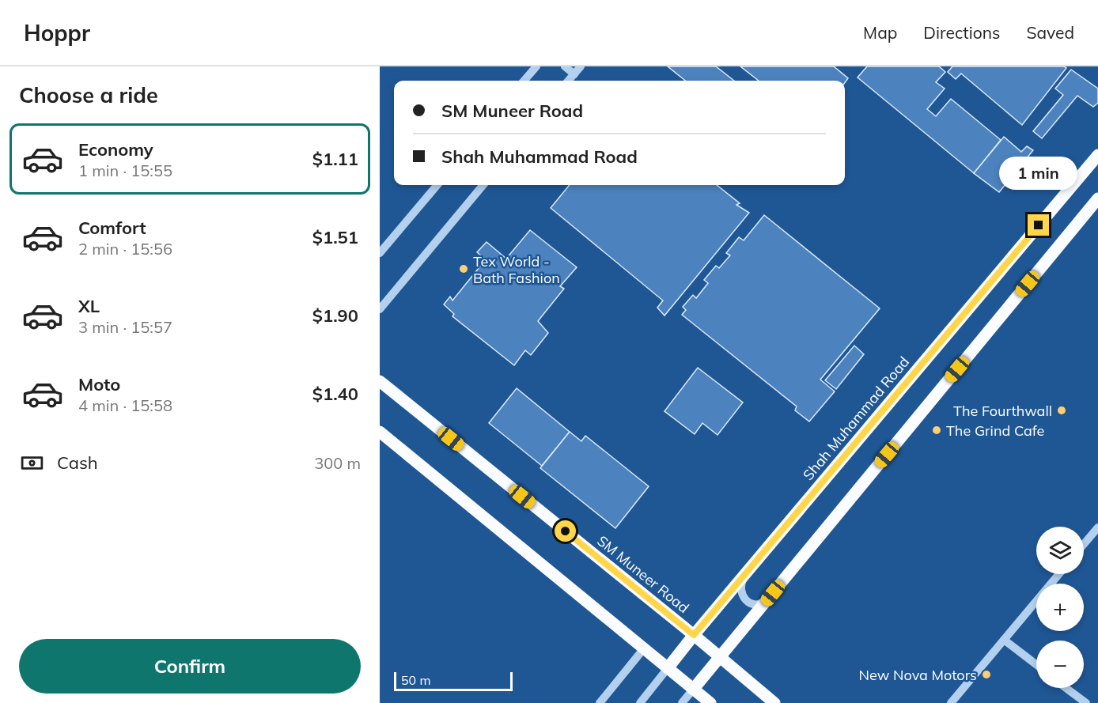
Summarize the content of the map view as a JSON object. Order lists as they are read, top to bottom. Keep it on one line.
{"streets":{"main road":["Shah Muhammad Road","SM Muneer Road"]},"crossings":[["Shah Muhammad Road","SM Muneer Road"]],"places":["Tex World - Bath Fashion","The Fourthwall","The Grind Cafe","New Nova Motors"],"scale_bar":"50 m","page":{"header":"Hoppr","nav":["Map","Directions","Saved"],"heading":"Choose a ride","banner":["SM Muneer Road","Shah Muhammad Road"],"list":[{"name":"Economy","note":"1 min · 15:55","value":"$1.11"},{"name":"Comfort","note":"2 min · 15:56","value":"$1.51"},{"name":"XL","note":"3 min · 15:57","value":"$1.90"},{"name":"Moto","note":"4 min · 15:58","value":"$1.40"}],"bubble":"1 min","pay":["Cash","300 m"],"map_buttons":["+","−"],"buttons":"Confirm","scale":"50 m"}}
